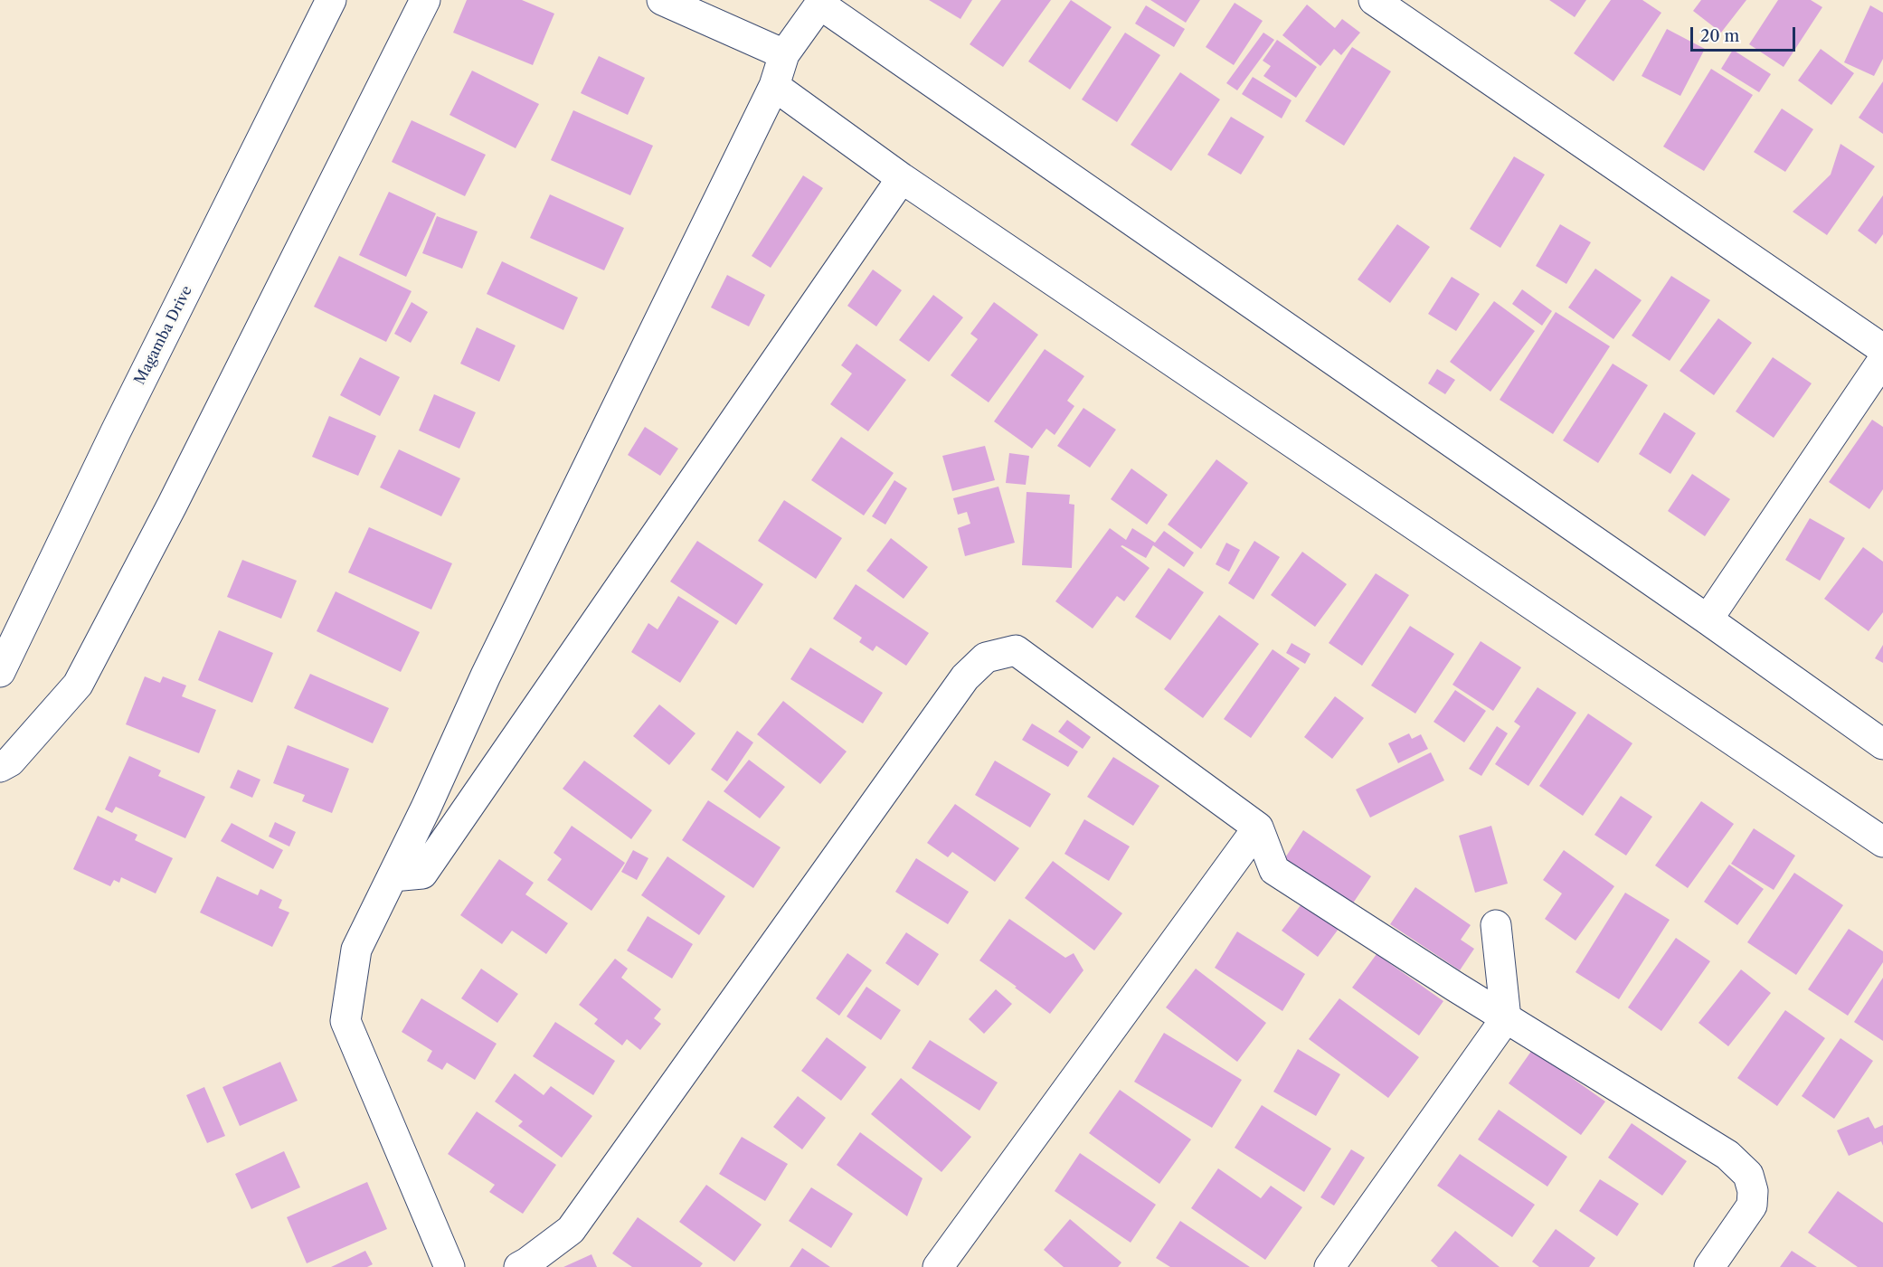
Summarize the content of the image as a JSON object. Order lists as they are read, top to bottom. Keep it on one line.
{"streets":{"street":["Magamba Drive"]},"scale_bar":"20 m"}
